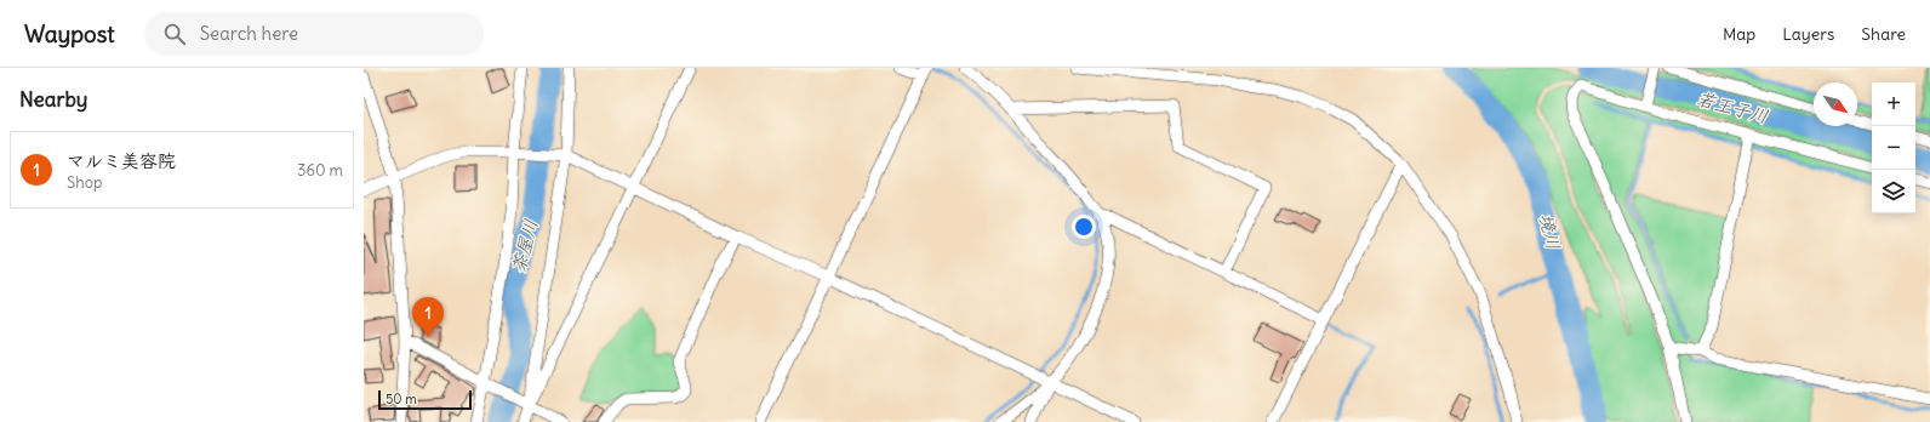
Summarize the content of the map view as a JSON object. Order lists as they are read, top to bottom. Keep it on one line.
{"water":["若王子川","境川","茶屋川"],"scale_bar":"50 m","north":"bottom right","page":{"header":"Waypost","search":"Search here","nav":["Map","Layers","Share"],"heading":"Nearby","map_buttons":["+","−"],"list":[{"mark":"1","name":"マルミ美容院","note":"Shop","value":"360 m"}],"pins":"1","scale":"50 m"}}
